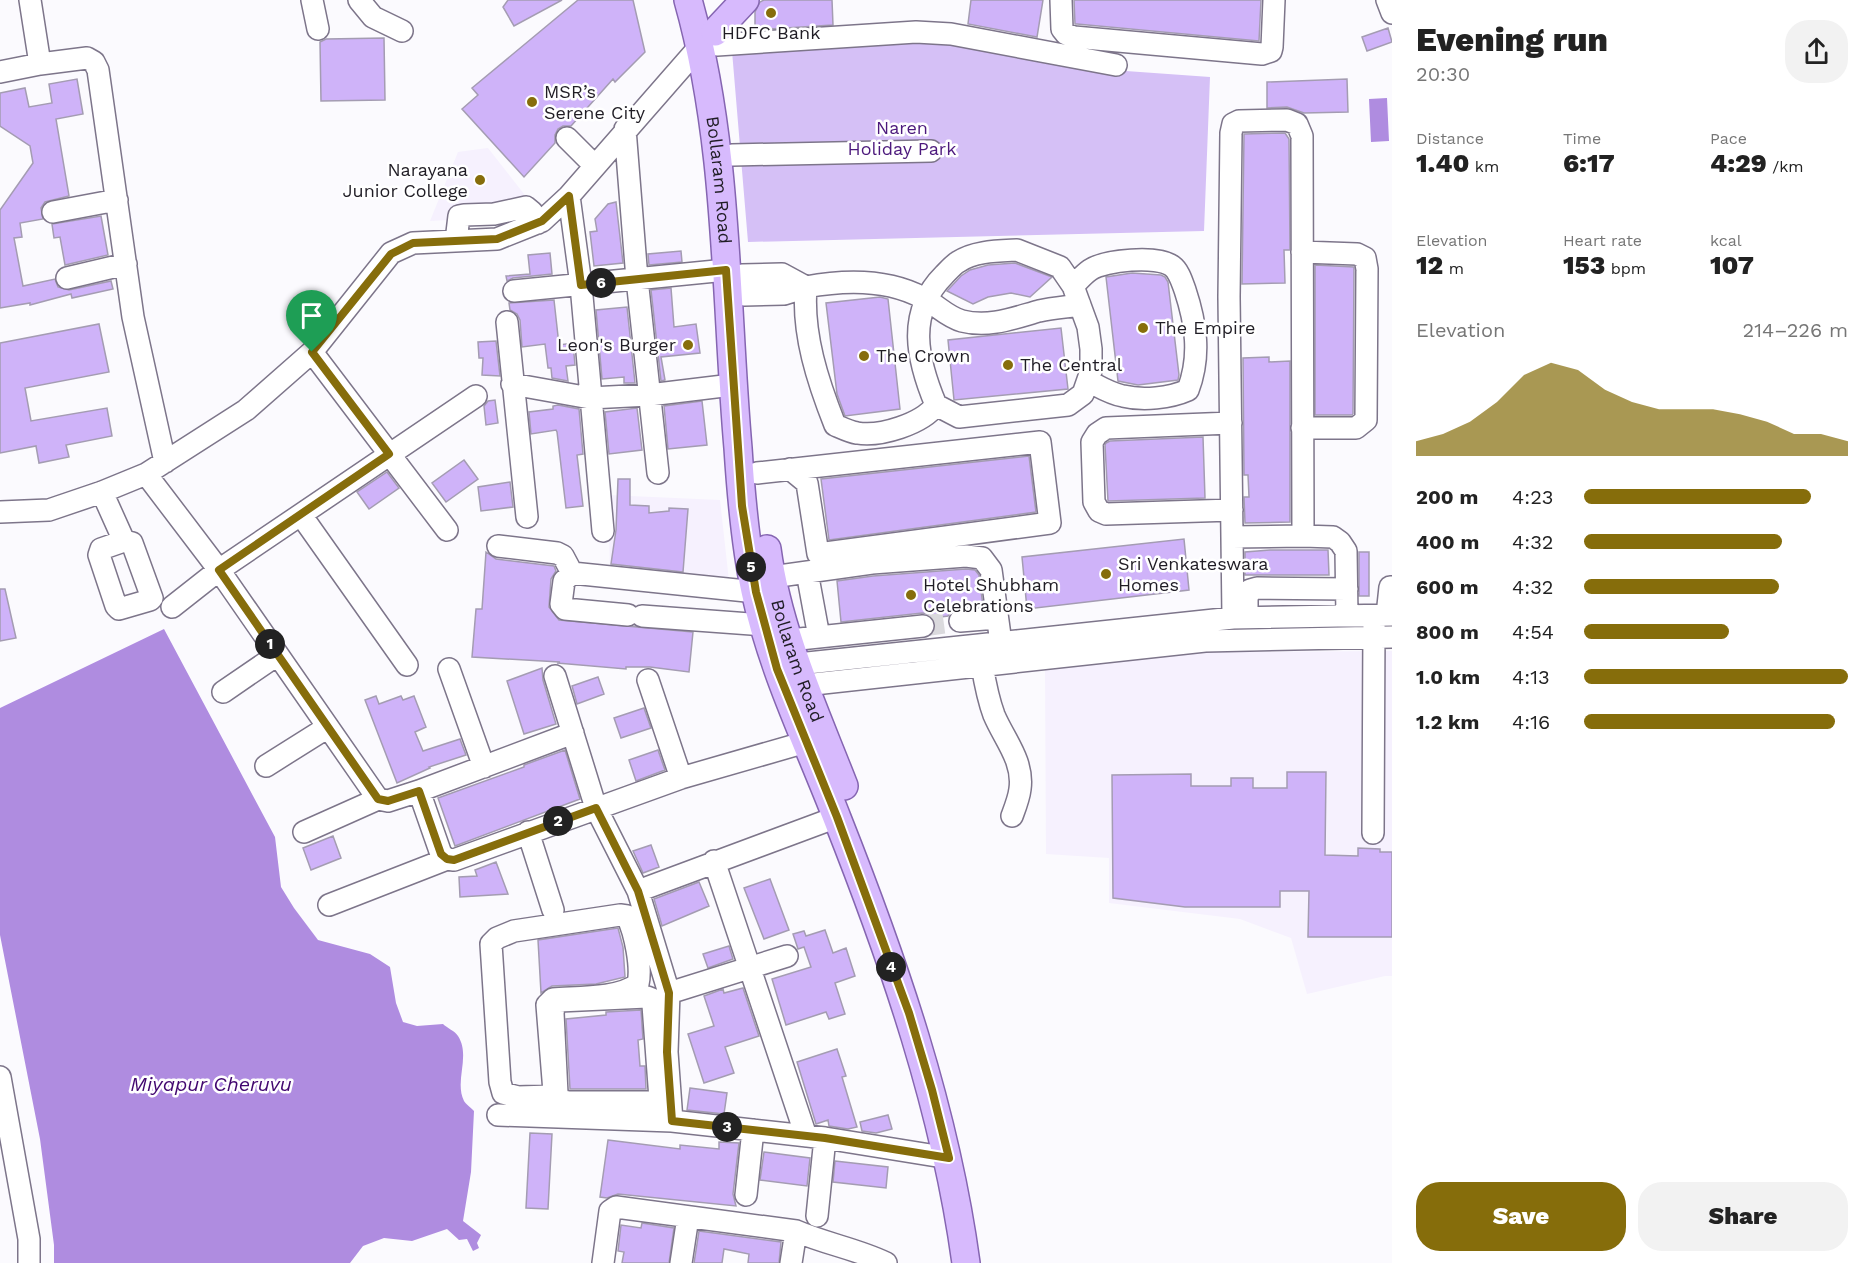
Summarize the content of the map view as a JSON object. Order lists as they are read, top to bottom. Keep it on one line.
{"streets":{"main road":["Bollaram Road"]},"water":["Miyapur Cheruvu"],"parks":["Naren Holiday Park"],"places":["HDFC Bank","MSR’s Serene City","Narayana Junior College","The Empire","Leon's Burger","The Crown","The Central","Sri Venkateswara Homes","Hotel Shubham Celebrations"],"page":{"heading":["Evening run","20:30"],"stats":[["Distance","1.40 km"],["Time","6:17"],["Pace","4:29 /km"],["Elevation","12 m"],["Heart rate","153 bpm"],["kcal","107"]],"pins":["6","5","1","2","4","3"],"chart":["Elevation","214–226 m"],"list":[{"name":"200 m","note":"4:23"},{"name":"400 m","note":"4:32"},{"name":"600 m","note":"4:32"},{"name":"800 m","note":"4:54"},{"name":"1.0 km","note":"4:13"},{"name":"1.2 km","note":"4:16"}],"buttons":["Save","Share"]}}
